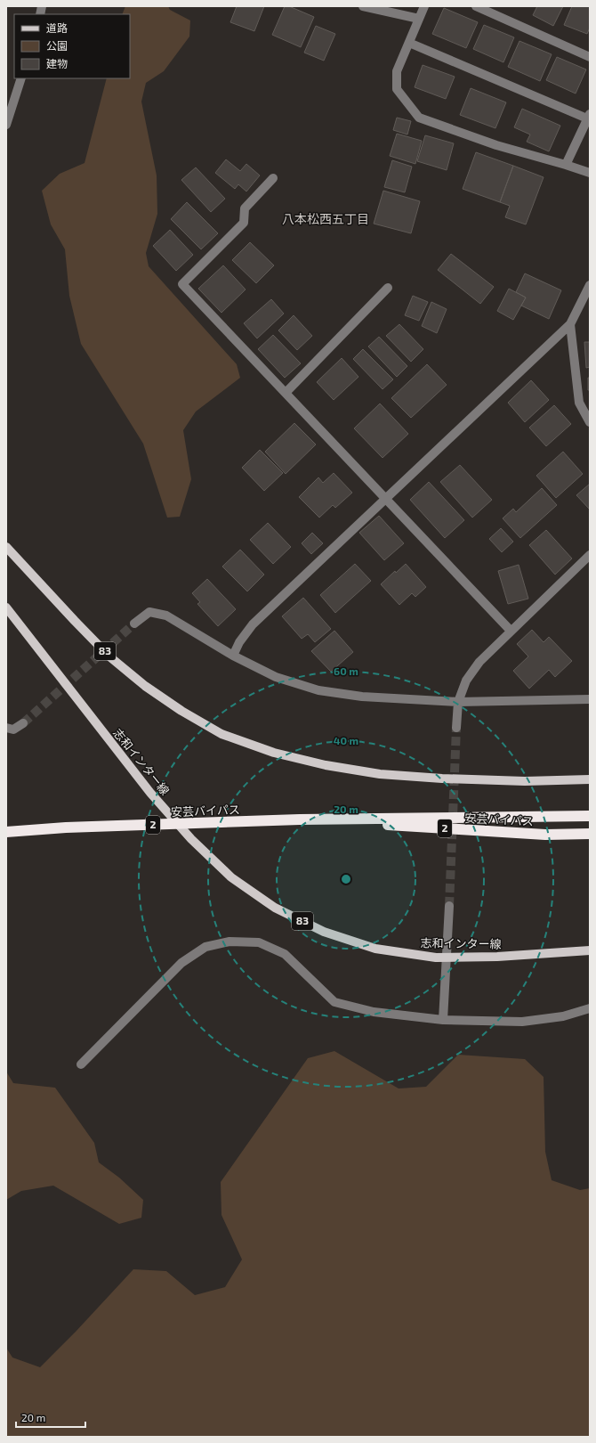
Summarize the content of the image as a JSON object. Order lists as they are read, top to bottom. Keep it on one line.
{"streets":{"highway":["安芸バイパス","2"],"main road":["83","志和インター線"]},"districts":["八本松西五丁目"],"legend":["道路","公園","建物"],"scale_bar":"20 m","rings":["60 m","40 m","20 m"]}
